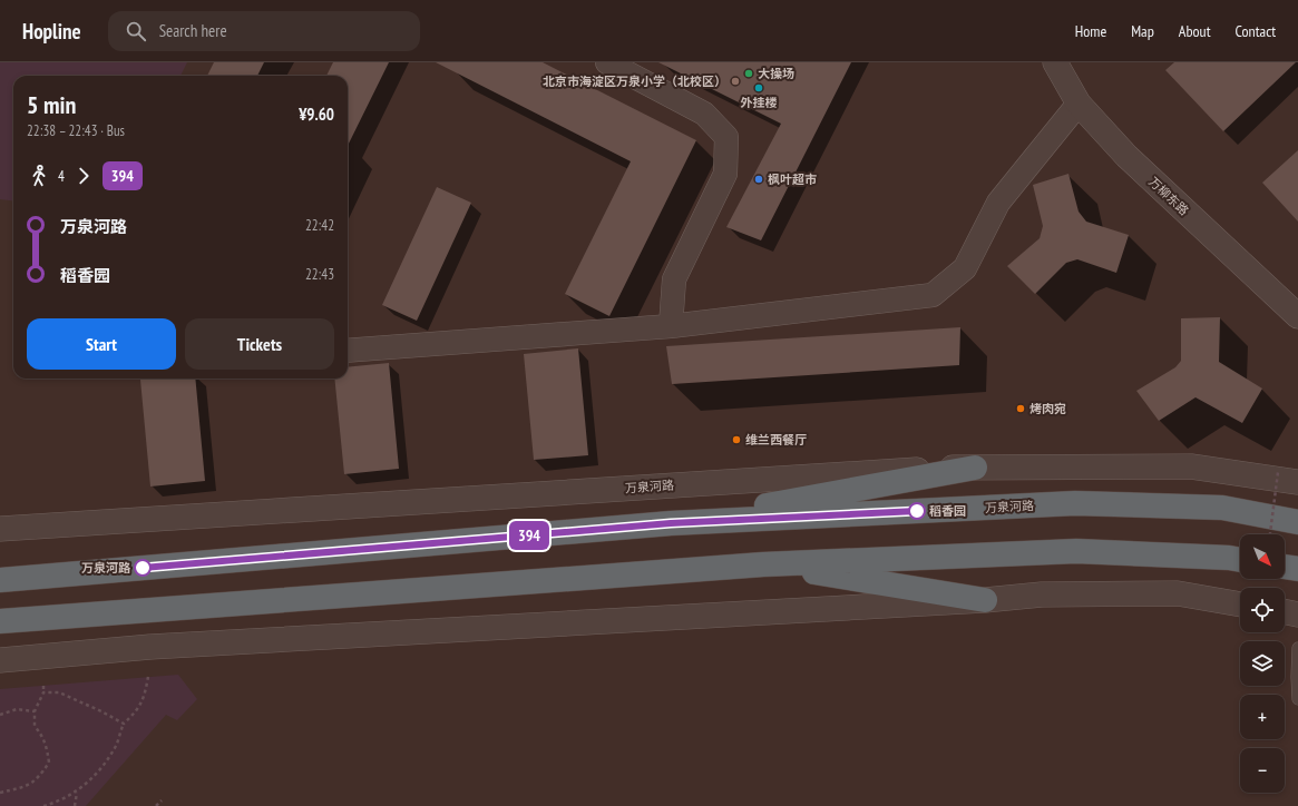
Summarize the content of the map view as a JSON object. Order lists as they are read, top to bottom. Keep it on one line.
{"streets":{"highway":["万泉河路"],"street":["万柳东路"]},"places":["大操场","北京市海淀区万泉小学（北校区）","外挂楼","枫叶超市","烤肉宛","维兰西餐厅","稻香园","万泉河路"],"lines":["bus line 394"],"north":"bottom right","page":{"header":"Hopline","search":"Search here","nav":["Home","Map","About","Contact"],"on_map":"394","heading":["5 min","22:38 – 22:43 · Bus","¥9.60"],"legs":["4","394"],"list":[{"name":"万泉河路","value":"22:42"},{"name":"稻香园","value":"22:43"}],"buttons":["Start","Tickets"],"map_buttons":["+","−"]}}
